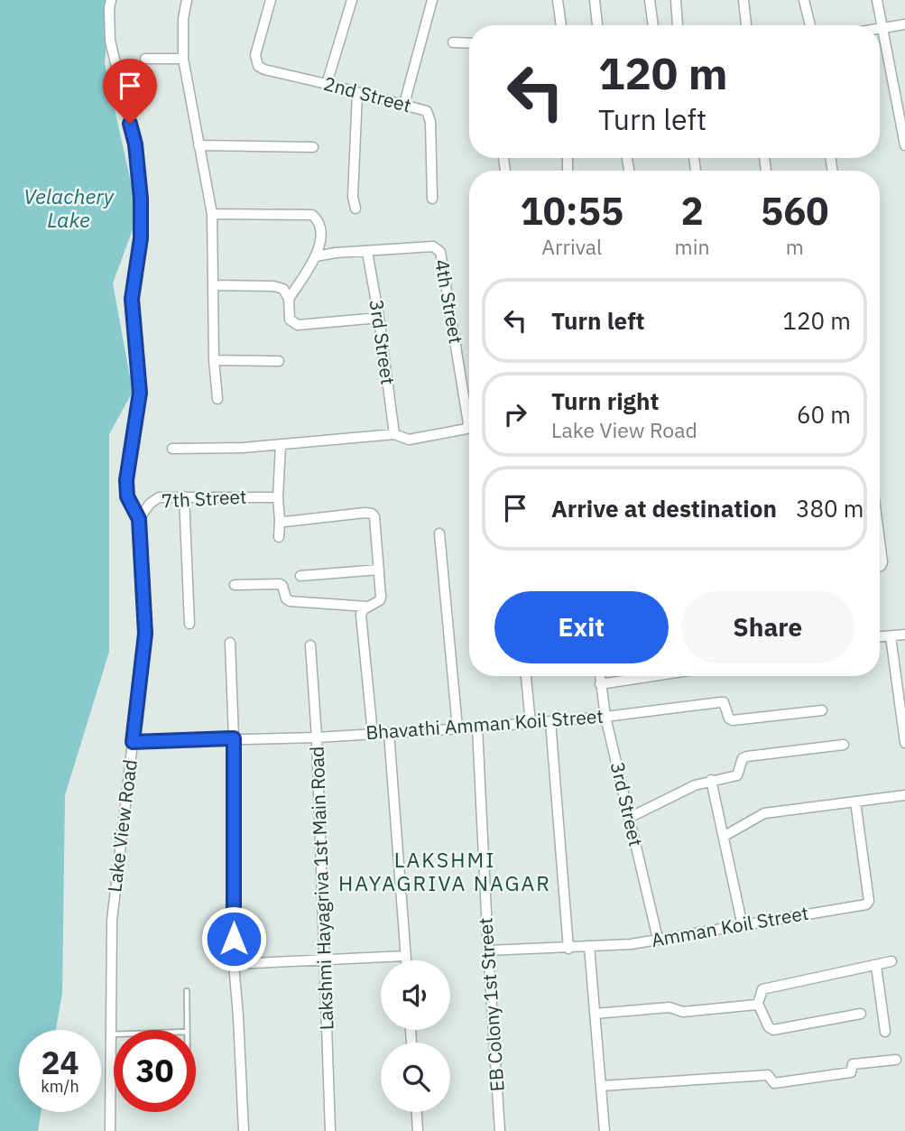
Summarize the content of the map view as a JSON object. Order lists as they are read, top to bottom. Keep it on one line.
{"streets":{"street":["2nd Street","4th Street","3rd Street","7th Street","Bhavathi Amman Koil Street","Lake View Road","Lakshmi Hayagriva 1st Main Road","Amman Koil Street","EB Colony 1st Street"]},"crossings":[["4th Street","3rd Street"],["3rd Street","Bhavathi Amman Koil Street"],["3rd Street","Amman Koil Street"],["7th Street","Lake View Road"],["Bhavathi Amman Koil Street","Lake View Road"],["Bhavathi Amman Koil Street","Lakshmi Hayagriva 1st Main Road"],["Bhavathi Amman Koil Street","EB Colony 1st Street"],["Amman Koil Street","EB Colony 1st Street"]],"districts":["LAKSHMI HAYAGRIVA NAGAR"],"water":["Velachery Lake"],"page":{"turn":["120 m","Turn left"],"eta":["10:55","Arrival","2","min","560","m"],"list":[{"name":"Turn left","value":"120 m"},{"name":"Turn right","note":"Lake View Road","value":"60 m"},{"name":"Arrive at destination","value":"380 m"}],"buttons":["Exit","Share"],"speed":"24 km/h","limit":"30"}}
